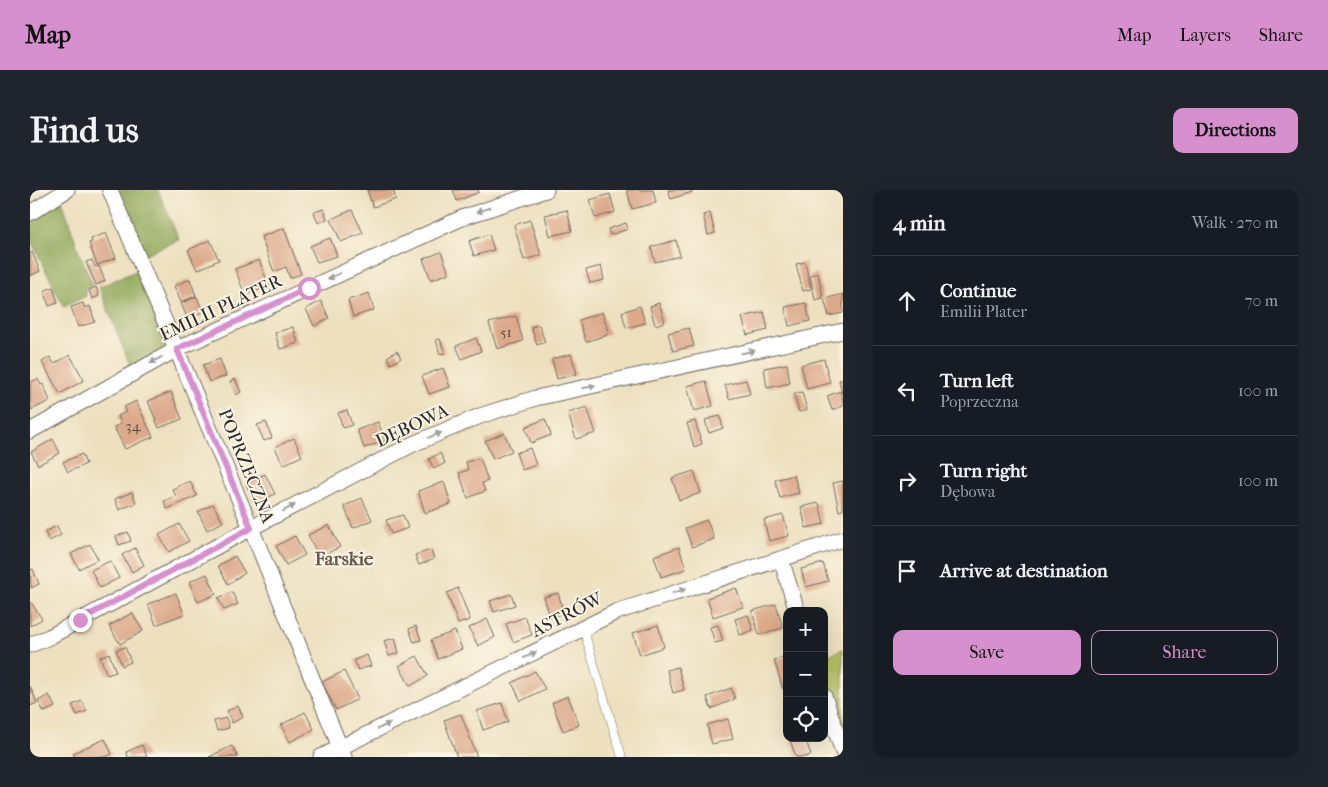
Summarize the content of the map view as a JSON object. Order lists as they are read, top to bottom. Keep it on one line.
{"streets":{"street":["EMILII PLATER","DĘBOWA","POPRZECZNA","ASTRÓW"]},"crossings":[["EMILII PLATER","POPRZECZNA"],["DĘBOWA","POPRZECZNA"],["POPRZECZNA","ASTRÓW"]],"one_way":["EMILII PLATER","DĘBOWA","ASTRÓW"],"districts":["Farskie"],"house_numbers":["51","34"],"page":{"header":"Map","nav":["Map","Layers","Share"],"buttons":["Directions",["Save","Share"]],"title":"Find us","heading":["4 min","Walk · 270 m"],"list":[["Continue","Emilii Plater","70 m"],["Turn left","Poprzeczna","100 m"],["Turn right","Dębowa","100 m"],"Arrive at destination"],"map_buttons":["+","−"]}}
